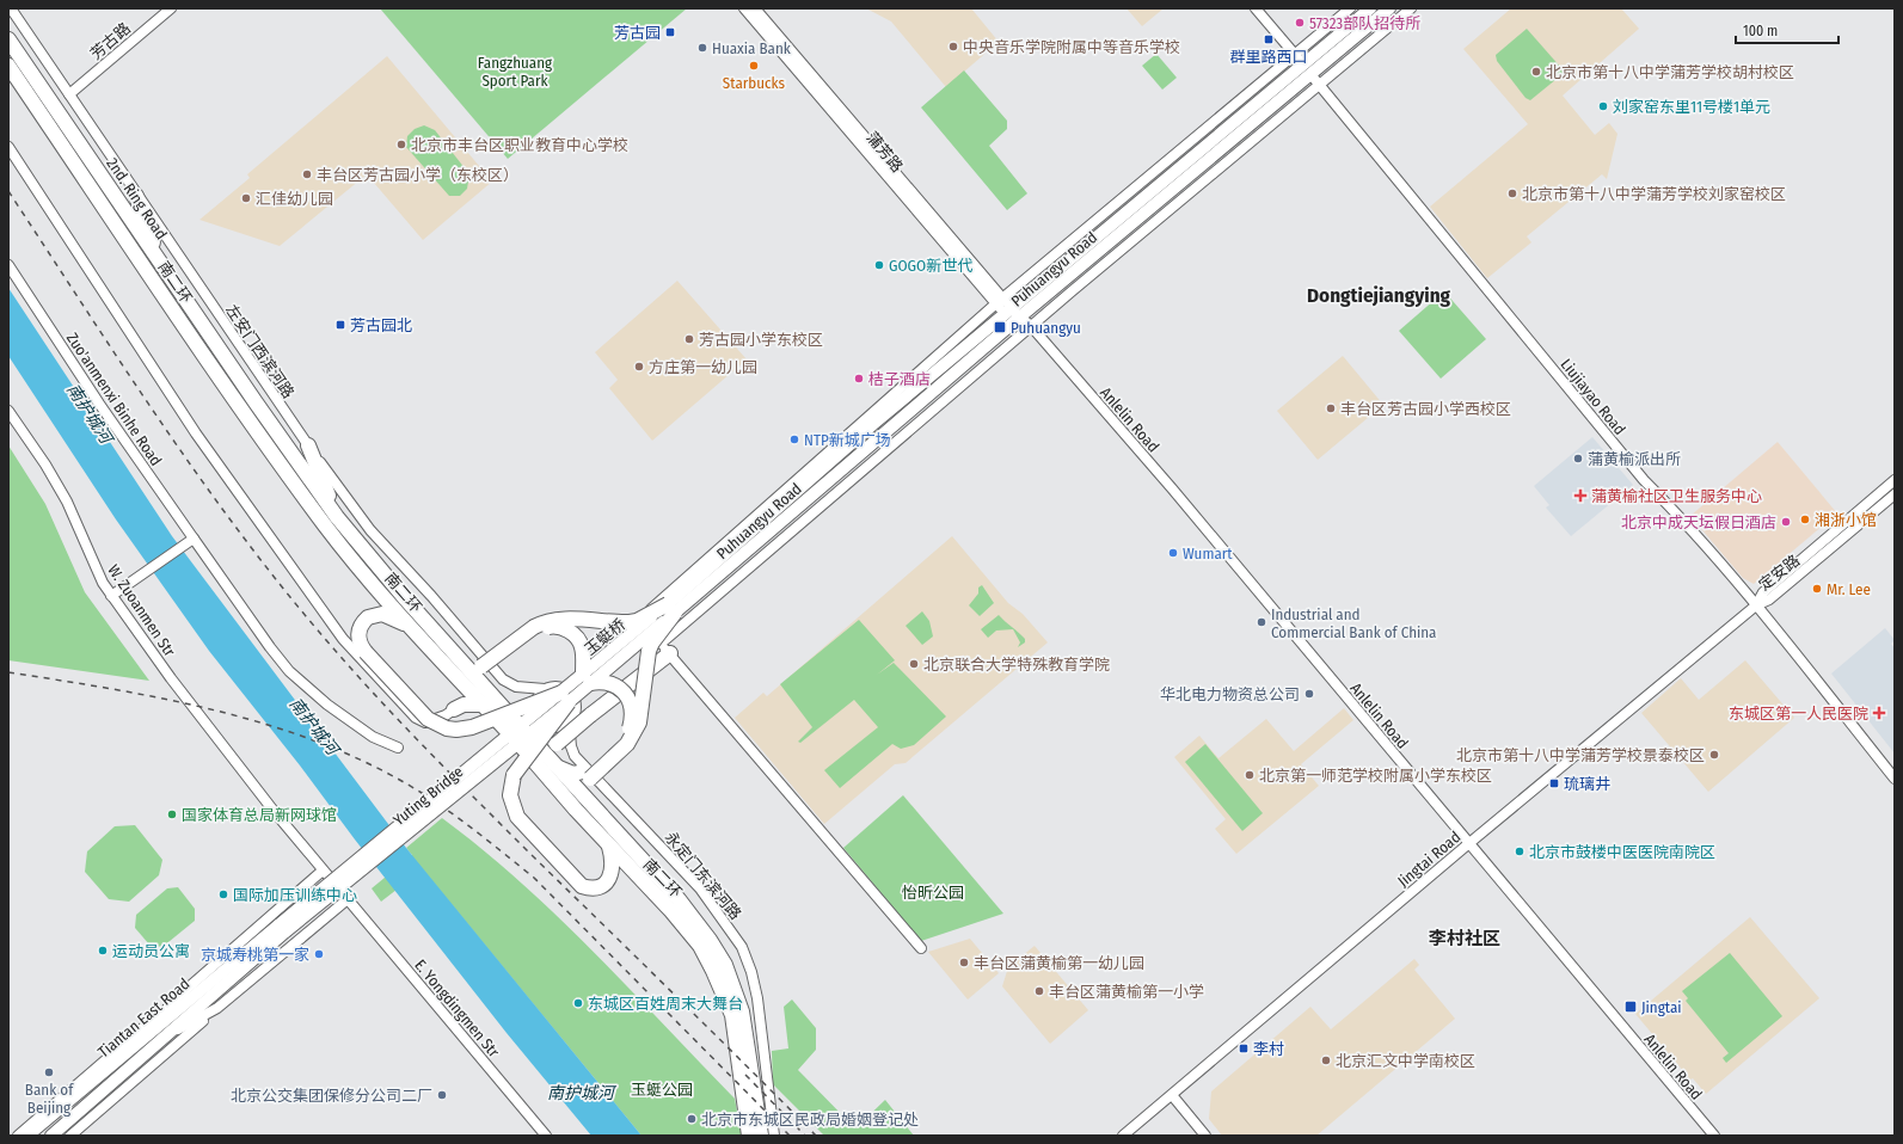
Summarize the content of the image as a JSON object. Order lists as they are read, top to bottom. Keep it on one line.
{"streets":{"highway":["2nd. Ring Road","南二环"],"main road":["Puhuangyu Road","玉蜓桥","Yuting Bridge","Tiantan East Road"],"street":["芳古路","蒲芳路","左安门西滨河路","Liujiayao Road","Zuo'anmenxi Binhe Road","Anlelin Road","定安路","W. Zuoanmen Str","Jingtai Road","永定门东滨河路","E. Yongdingmen Str"]},"crossings":[["芳古路","左安门西滨河路"],["蒲芳路","Puhuangyu Road"],["蒲芳路","Anlelin Road"],["2nd. Ring Road","南二环"],["Puhuangyu Road","Liujiayao Road"],["Puhuangyu Road","Anlelin Road"],["Puhuangyu Road","玉蜓桥"],["左安门西滨河路","玉蜓桥"],["左安门西滨河路","Yuting Bridge"],["Liujiayao Road","定安路"],["Liujiayao Road","Jingtai Road"],["Anlelin Road","Jingtai Road"],["定安路","Jingtai Road"],["W. Zuoanmen Str","E. Yongdingmen Str"],["玉蜓桥","Yuting Bridge"],["Yuting Bridge","Tiantan East Road"]],"districts":["Dongtiejiangying","李村社区"],"water":["南护城河"],"parks":["Fangzhuang Sport Park","怡昕公园","玉蜓公园"],"places":{"other":["57323部队招待所","中央音乐学院附属中等音乐学校","Huaxia Bank","Starbucks","北京市第十八中学蒲芳学校胡村校区","刘家窑东里11号楼1单元","北京市丰台区职业教育中心学校","丰台区芳古园小学（东校区）","北京市第十八中学蒲芳学校刘家窑校区","汇佳幼儿园","GOGO新世代","芳古园小学东校区","方庄第一幼儿园","桔子酒店","丰台区芳古园小学西校区","NTP新城广场","蒲黄榆派出所","湘浙小馆","北京中成天坛假日酒店","Wumart","Mr. Lee","Industrial and Commercial Bank of China","北京联合大学特殊教育学院","华北电力物资总公司","北京市第十八中学蒲芳学校景泰校区","北京第一师范学校附属小学东校区","国家体育总局新网球馆","北京市鼓楼中医医院南院区","国际加压训练中心","运动员公寓","京城寿桃第一家","丰台区蒲黄榆第一幼儿园","丰台区蒲黄榆第一小学","东城区百姓周末大舞台","北京汇文中学南校区","Bank of Beijing","北京公交集团保修分公司二厂","北京市东城区民政局婚姻登记处"],"transit":["芳古园","群里路西口","芳古园北","Puhuangyu","琉璃井","Jingtai","李村"],"health":["蒲黄榆社区卫生服务中心","东城区第一人民医院"]},"scale_bar":"100 m"}
